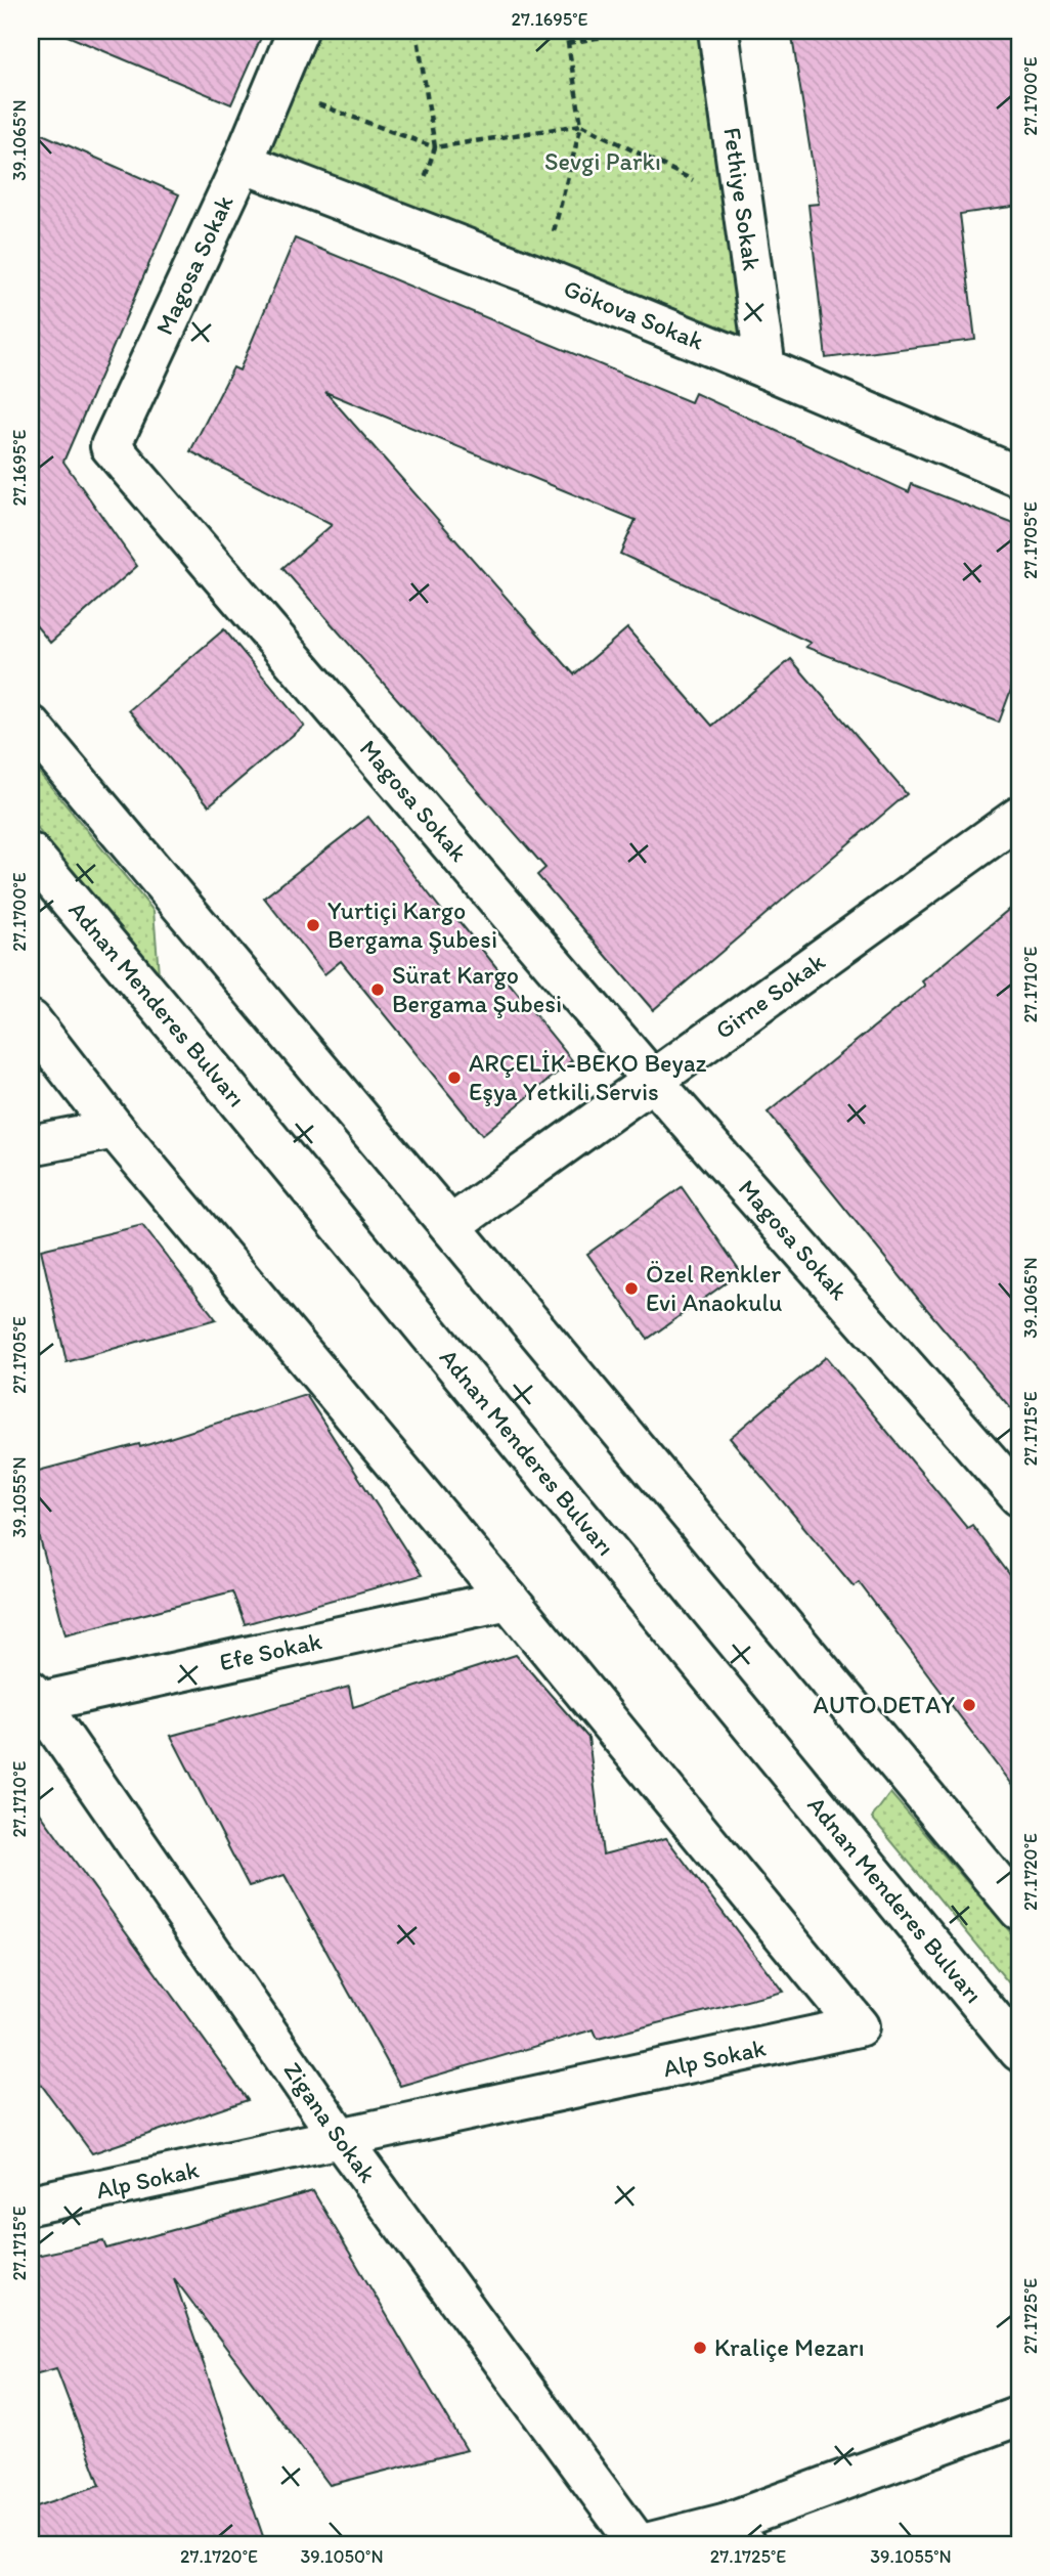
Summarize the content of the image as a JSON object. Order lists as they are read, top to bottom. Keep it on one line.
{"streets":{"street":["Fethiye Sokak","Magosa Sokak","Gökova Sokak","Girne Sokak","Adnan Menderes Bulvarı","Efe Sokak","Alp Sokak","Zigana Sokak"]},"crossings":[["Fethiye Sokak","Gökova Sokak"],["Magosa Sokak","Gökova Sokak"],["Magosa Sokak","Girne Sokak"],["Efe Sokak","Alp Sokak"],["Efe Sokak","Zigana Sokak"],["Alp Sokak","Zigana Sokak"]],"parks":["Sevgi Parkı"],"places":["Yurtiçi Kargo Bergama Şubesi","Sürat Kargo Bergama Şubesi","ARÇELİK-BEKO Beyaz Eşya Yetkili Servis","Özel Renkler Evi Anaokulu","AUTO DETAY","Kraliçe Mezarı"],"coordinates":["27.1695°E","27.1700°E","39.1065°N","27.1705°E","27.1710°E","27.1715°E","39.1055°N","27.1720°E","27.1725°E","39.1050°N"]}
